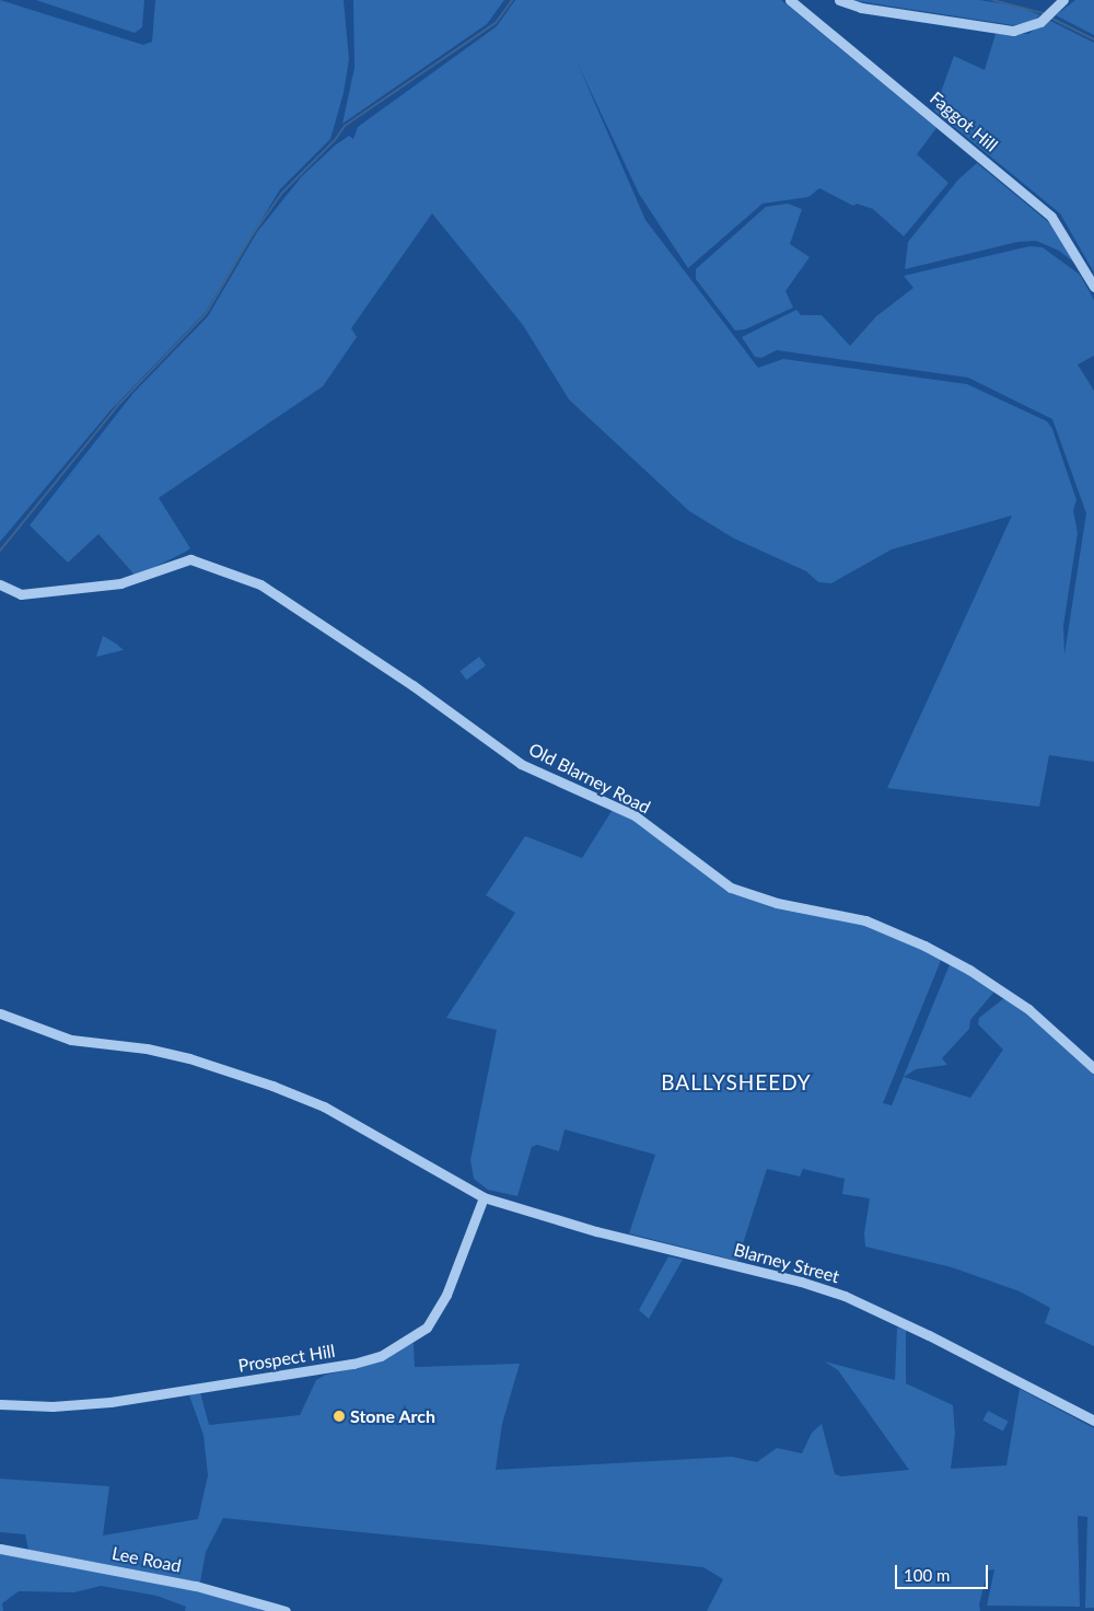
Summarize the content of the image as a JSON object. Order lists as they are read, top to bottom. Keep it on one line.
{"streets":{"street":["Faggot Hill","Old Blarney Road","Blarney Street","Prospect Hill","Lee Road"]},"crossings":[["Blarney Street","Prospect Hill"]],"districts":["BALLYSHEEDY"],"places":["Stone Arch"],"scale_bar":"100 m"}
